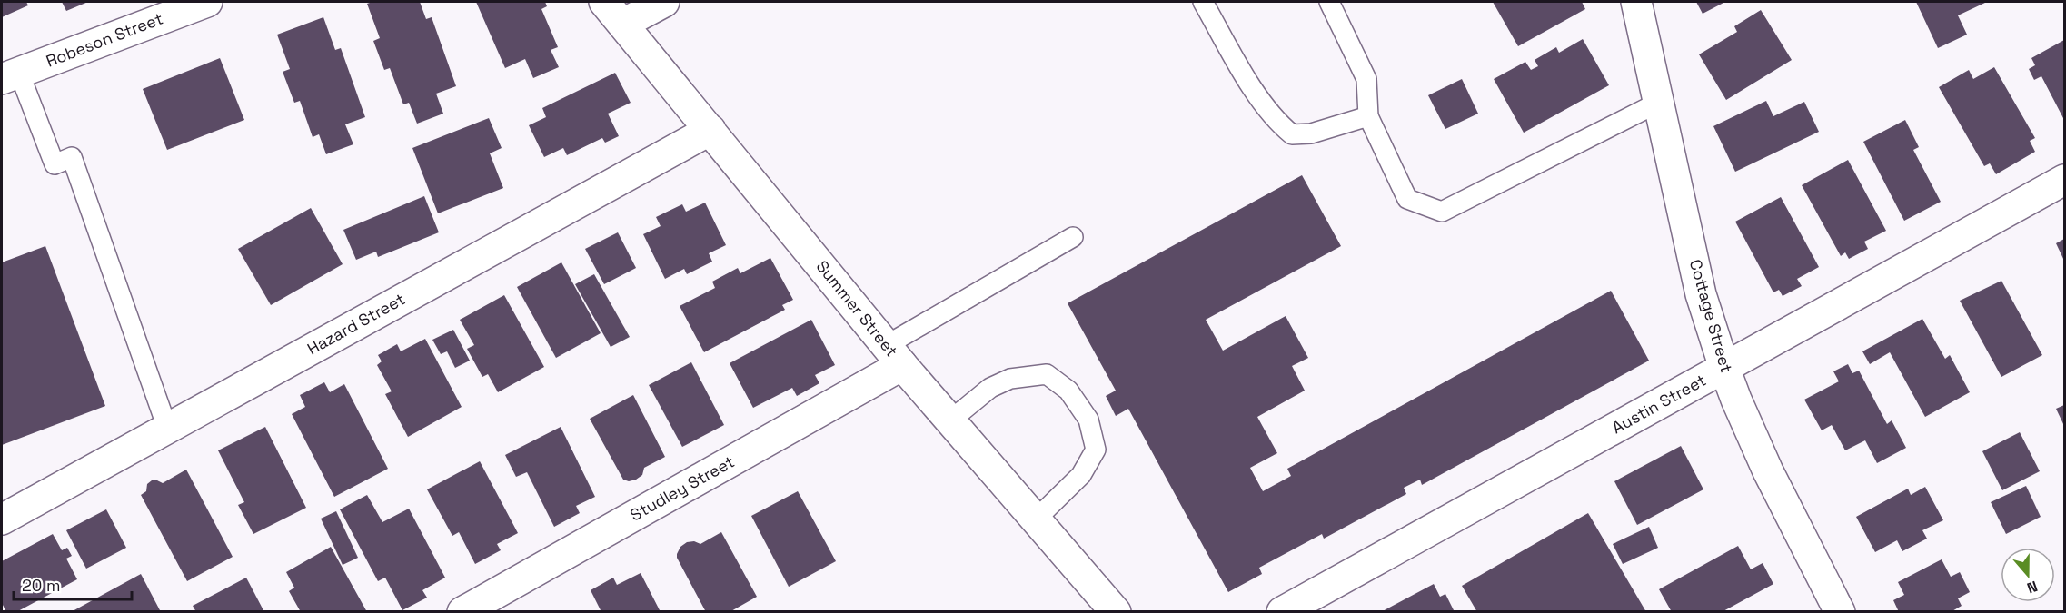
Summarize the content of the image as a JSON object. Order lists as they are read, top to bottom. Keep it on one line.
{"streets":{"street":["Robeson Street","Summer Street","Cottage Street","Hazard Street","Austin Street","Studley Street"]},"crossings":[["Summer Street","Hazard Street"],["Summer Street","Studley Street"],["Cottage Street","Austin Street"]],"scale_bar":"20 m","north":"bottom"}
